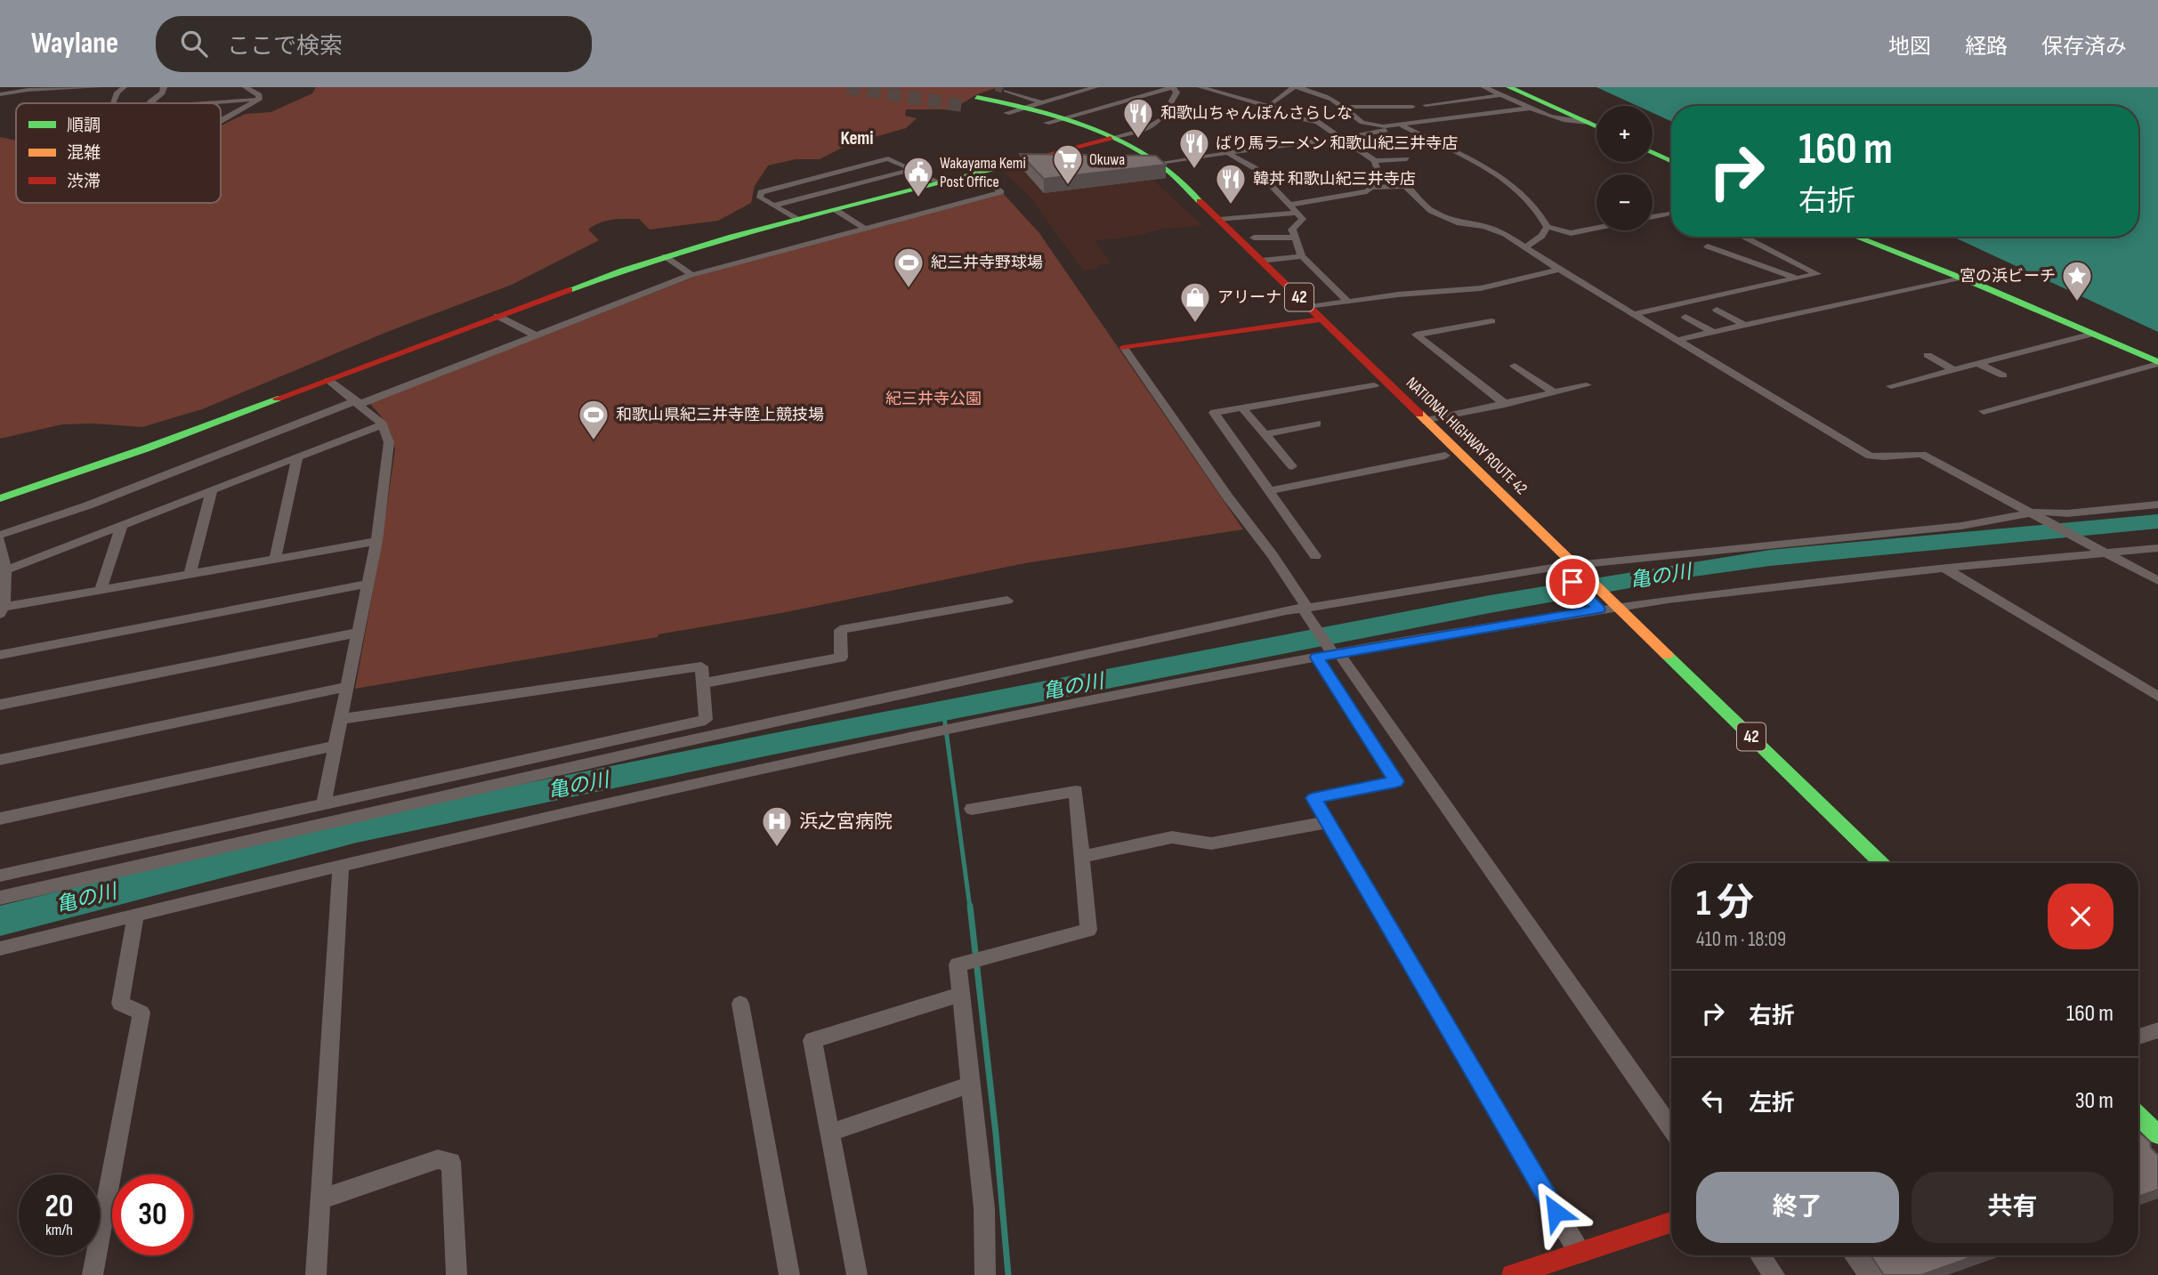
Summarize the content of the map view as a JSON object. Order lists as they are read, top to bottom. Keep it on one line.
{"streets":{"main road":["42","NATIONAL HIGHWAY ROUTE 42"]},"districts":["Kemi"],"water":["亀の川"],"parks":["紀三井寺公園"],"places":{"restaurant":["和歌山ちゃんぽんさらしな","ばり馬ラーメン 和歌山紀三井寺店","韓丼 和歌山紀三井寺店"],"supermarket":["Okuwa"],"public building":["Wakayama Kemi Post Office"],"sports":["紀三井寺野球場","和歌山県紀三井寺陸上競技場"],"place":["宮の浜ビーチ"],"shop":["アリーナ"],"hospital":["浜之宮病院"]},"legend":["順調","混雑","渋滞"],"page":{"header":"Waylane","search":"ここで検索","nav":["地図","経路","保存済み"],"map_buttons":["+","−"],"turn":["160 m","右折"],"heading":["1 分","410 m · 18:09"],"list":[{"name":"右折","value":"160 m"},{"name":"左折","value":"30 m"}],"buttons":["終了","共有"],"speed":"20 km/h","limit":"30"}}
